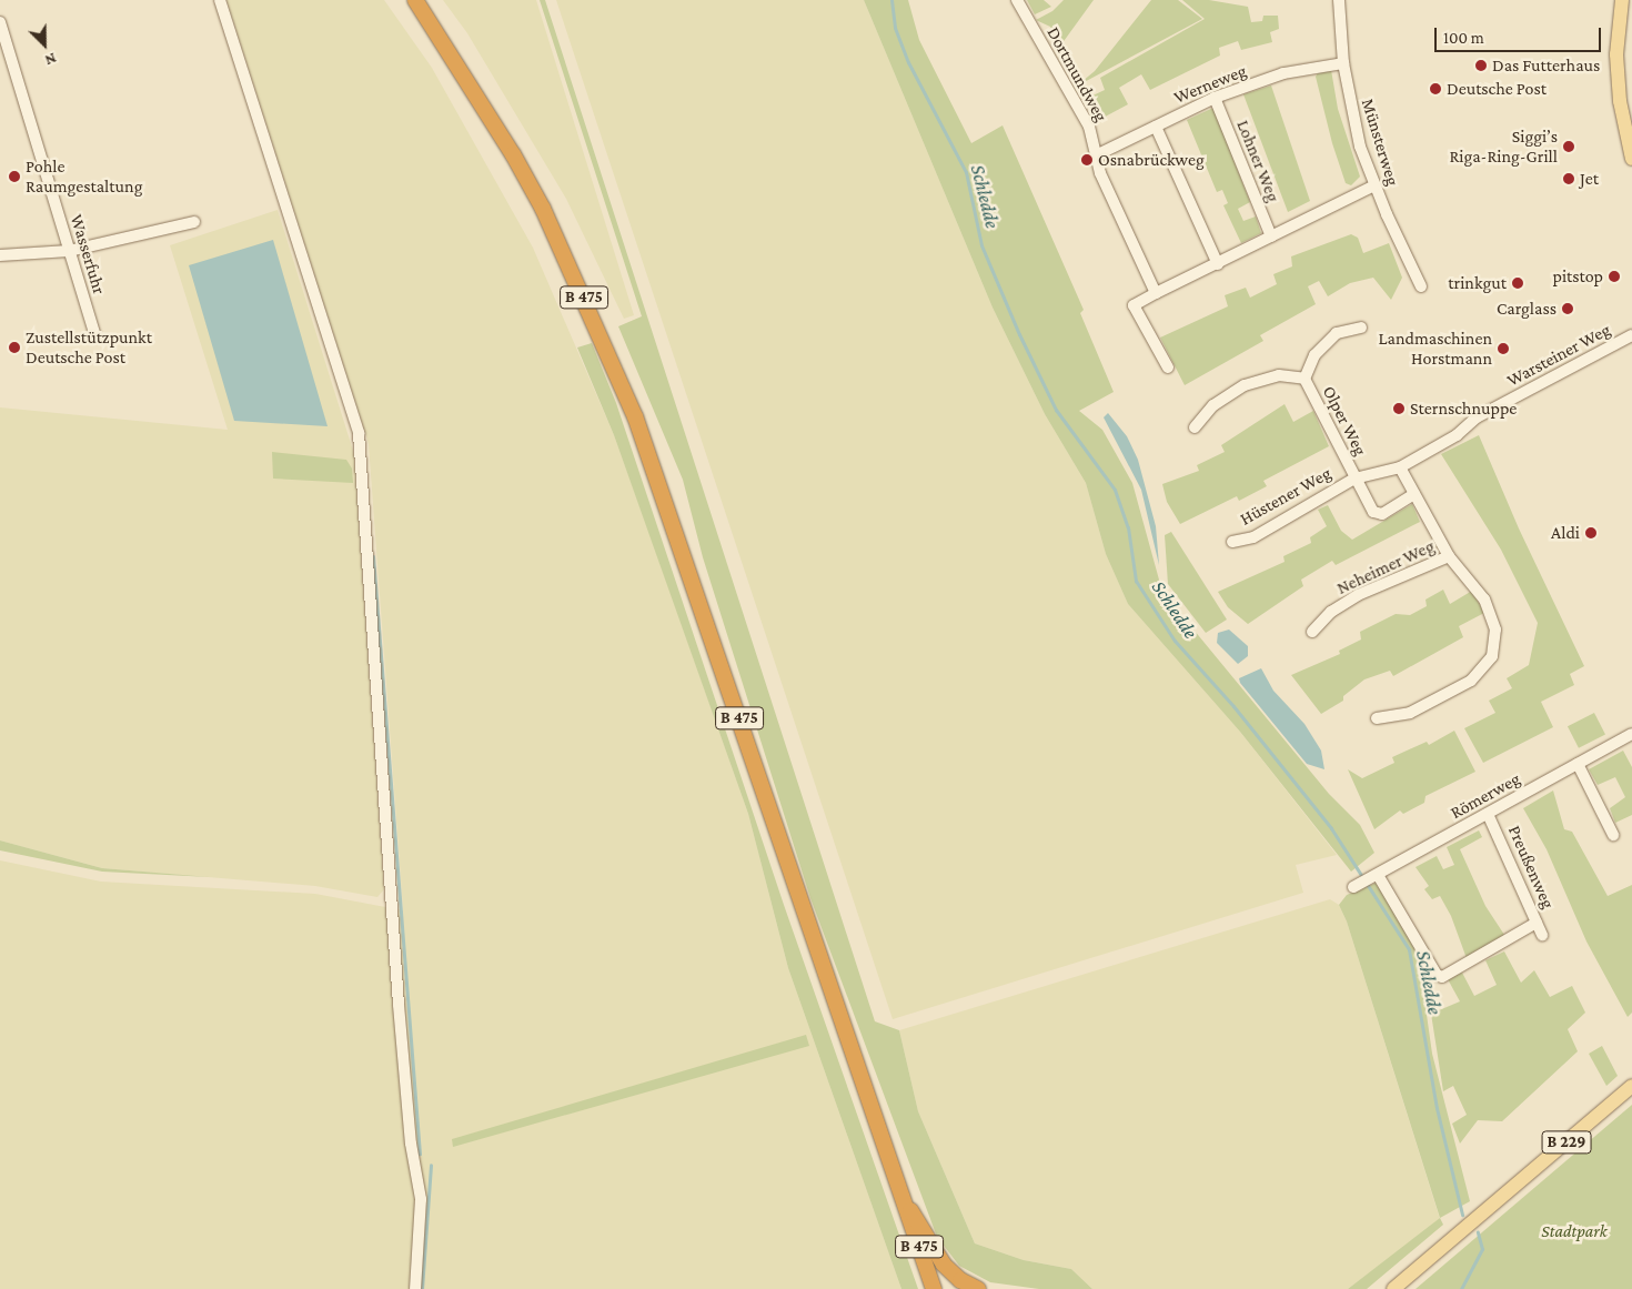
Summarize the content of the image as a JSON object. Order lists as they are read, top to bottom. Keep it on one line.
{"streets":{"highway":["B 475"],"main road":["B 229"],"street":["Dortmundweg","Werneweg","Münsterweg","Lohner Weg","Wasserfuhr","Warsteiner Weg","Olper Weg","Hüstener Weg","Neheimer Weg","Römerweg","Preußenweg"]},"crossings":[["Dortmundweg","Werneweg"],["Werneweg","Münsterweg"],["Werneweg","Lohner Weg"],["Warsteiner Weg","Olper Weg"],["Warsteiner Weg","Hüstener Weg"],["Olper Weg","Hüstener Weg"],["Römerweg","Preußenweg"]],"water":["Schledde"],"parks":["Stadtpark"],"places":["Das Futterhaus","Deutsche Post","Siggi’s Riga-Ring-Grill","Osnabrückweg","Pohle Raumgestaltung","Jet","pitstop","trinkgut","Carglass","Zustellstützpunkt Deutsche Post","Landmaschinen Horstmann","Sternschnuppe","Aldi"],"scale_bar":"100 m","north":"bottom right"}
